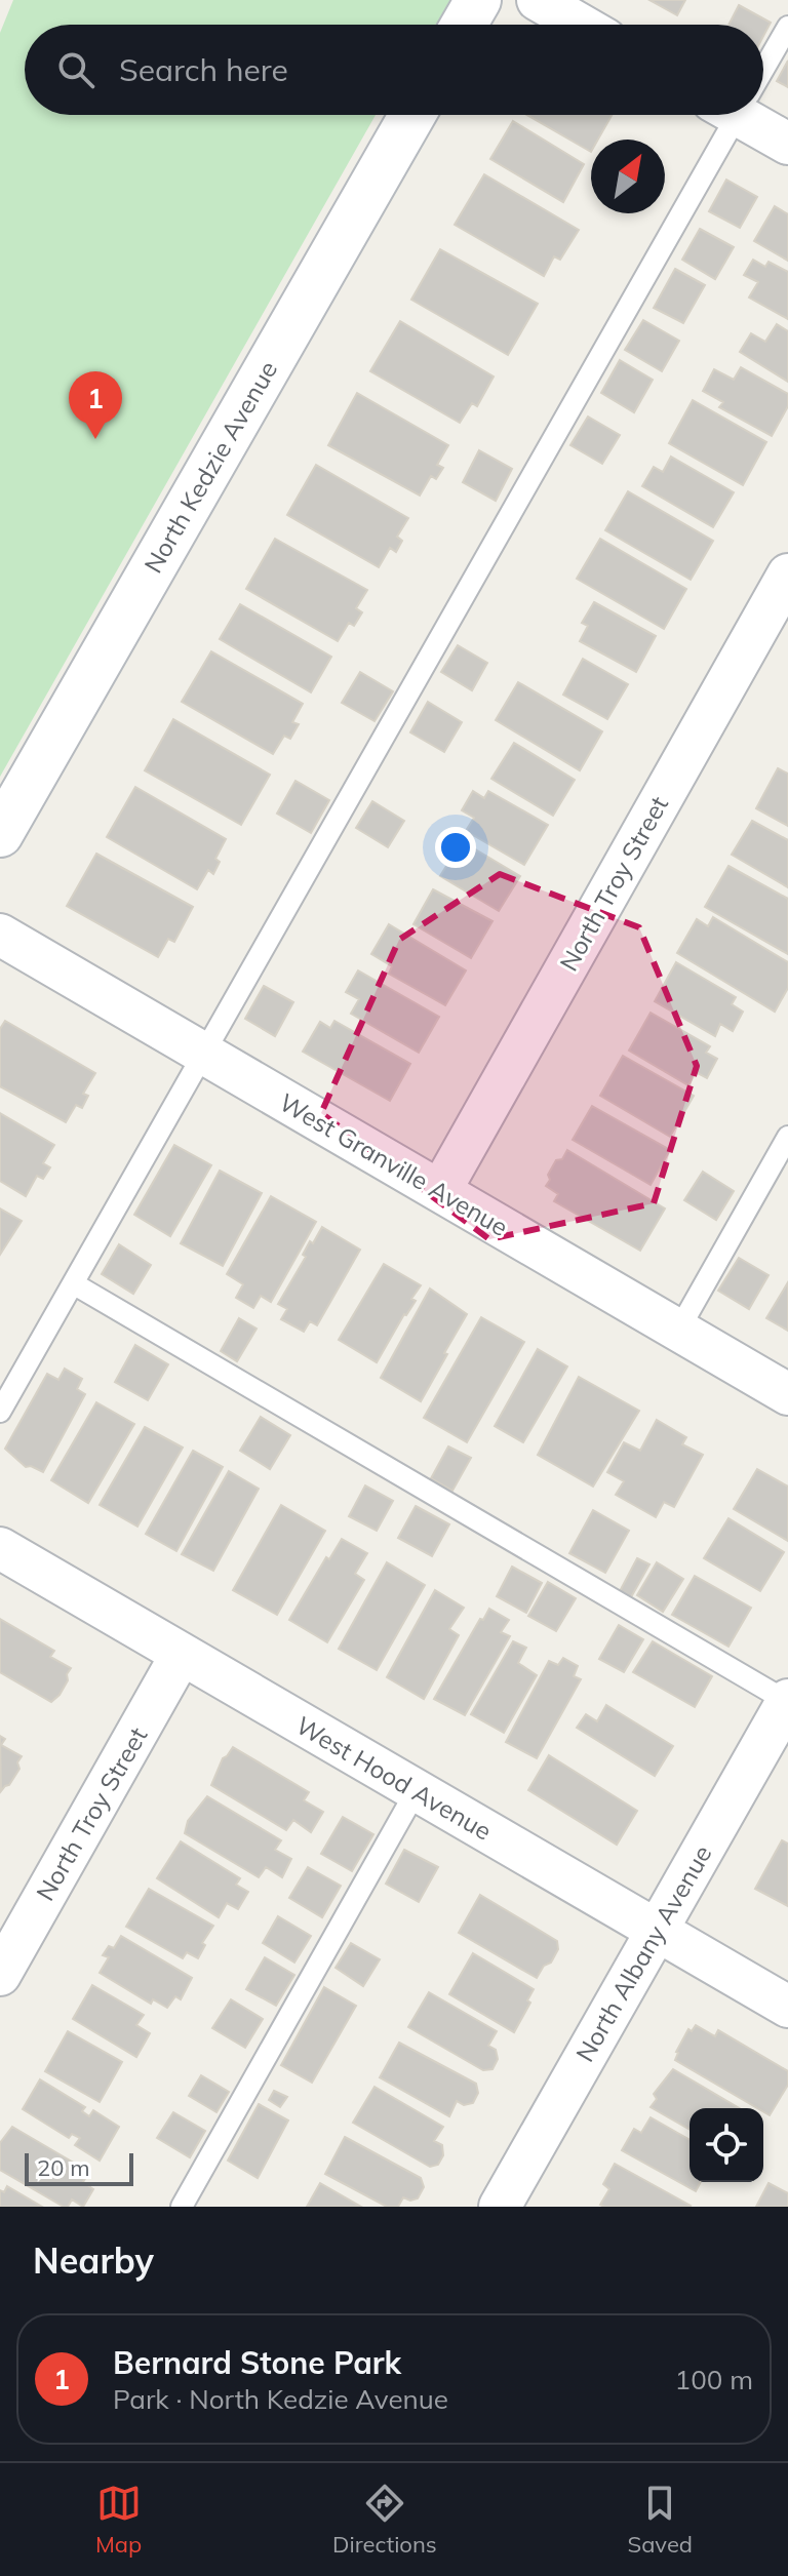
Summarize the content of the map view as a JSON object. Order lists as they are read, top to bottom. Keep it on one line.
{"streets":{"street":["North Kedzie Avenue","North Troy Street","West Granville Avenue","West Hood Avenue","North Albany Avenue"]},"crossings":[["North Troy Street","West Granville Avenue"],["North Troy Street","West Hood Avenue"],["West Hood Avenue","North Albany Avenue"]],"scale_bar":"20 m","north":"top right","page":{"search":"Search here","pins":"1","scale":"20 m","heading":"Nearby","list":[{"mark":"1","name":"Bernard Stone Park","note":"Park · North Kedzie Avenue","value":"100 m"}],"nav":["Map","Directions","Saved"]}}
